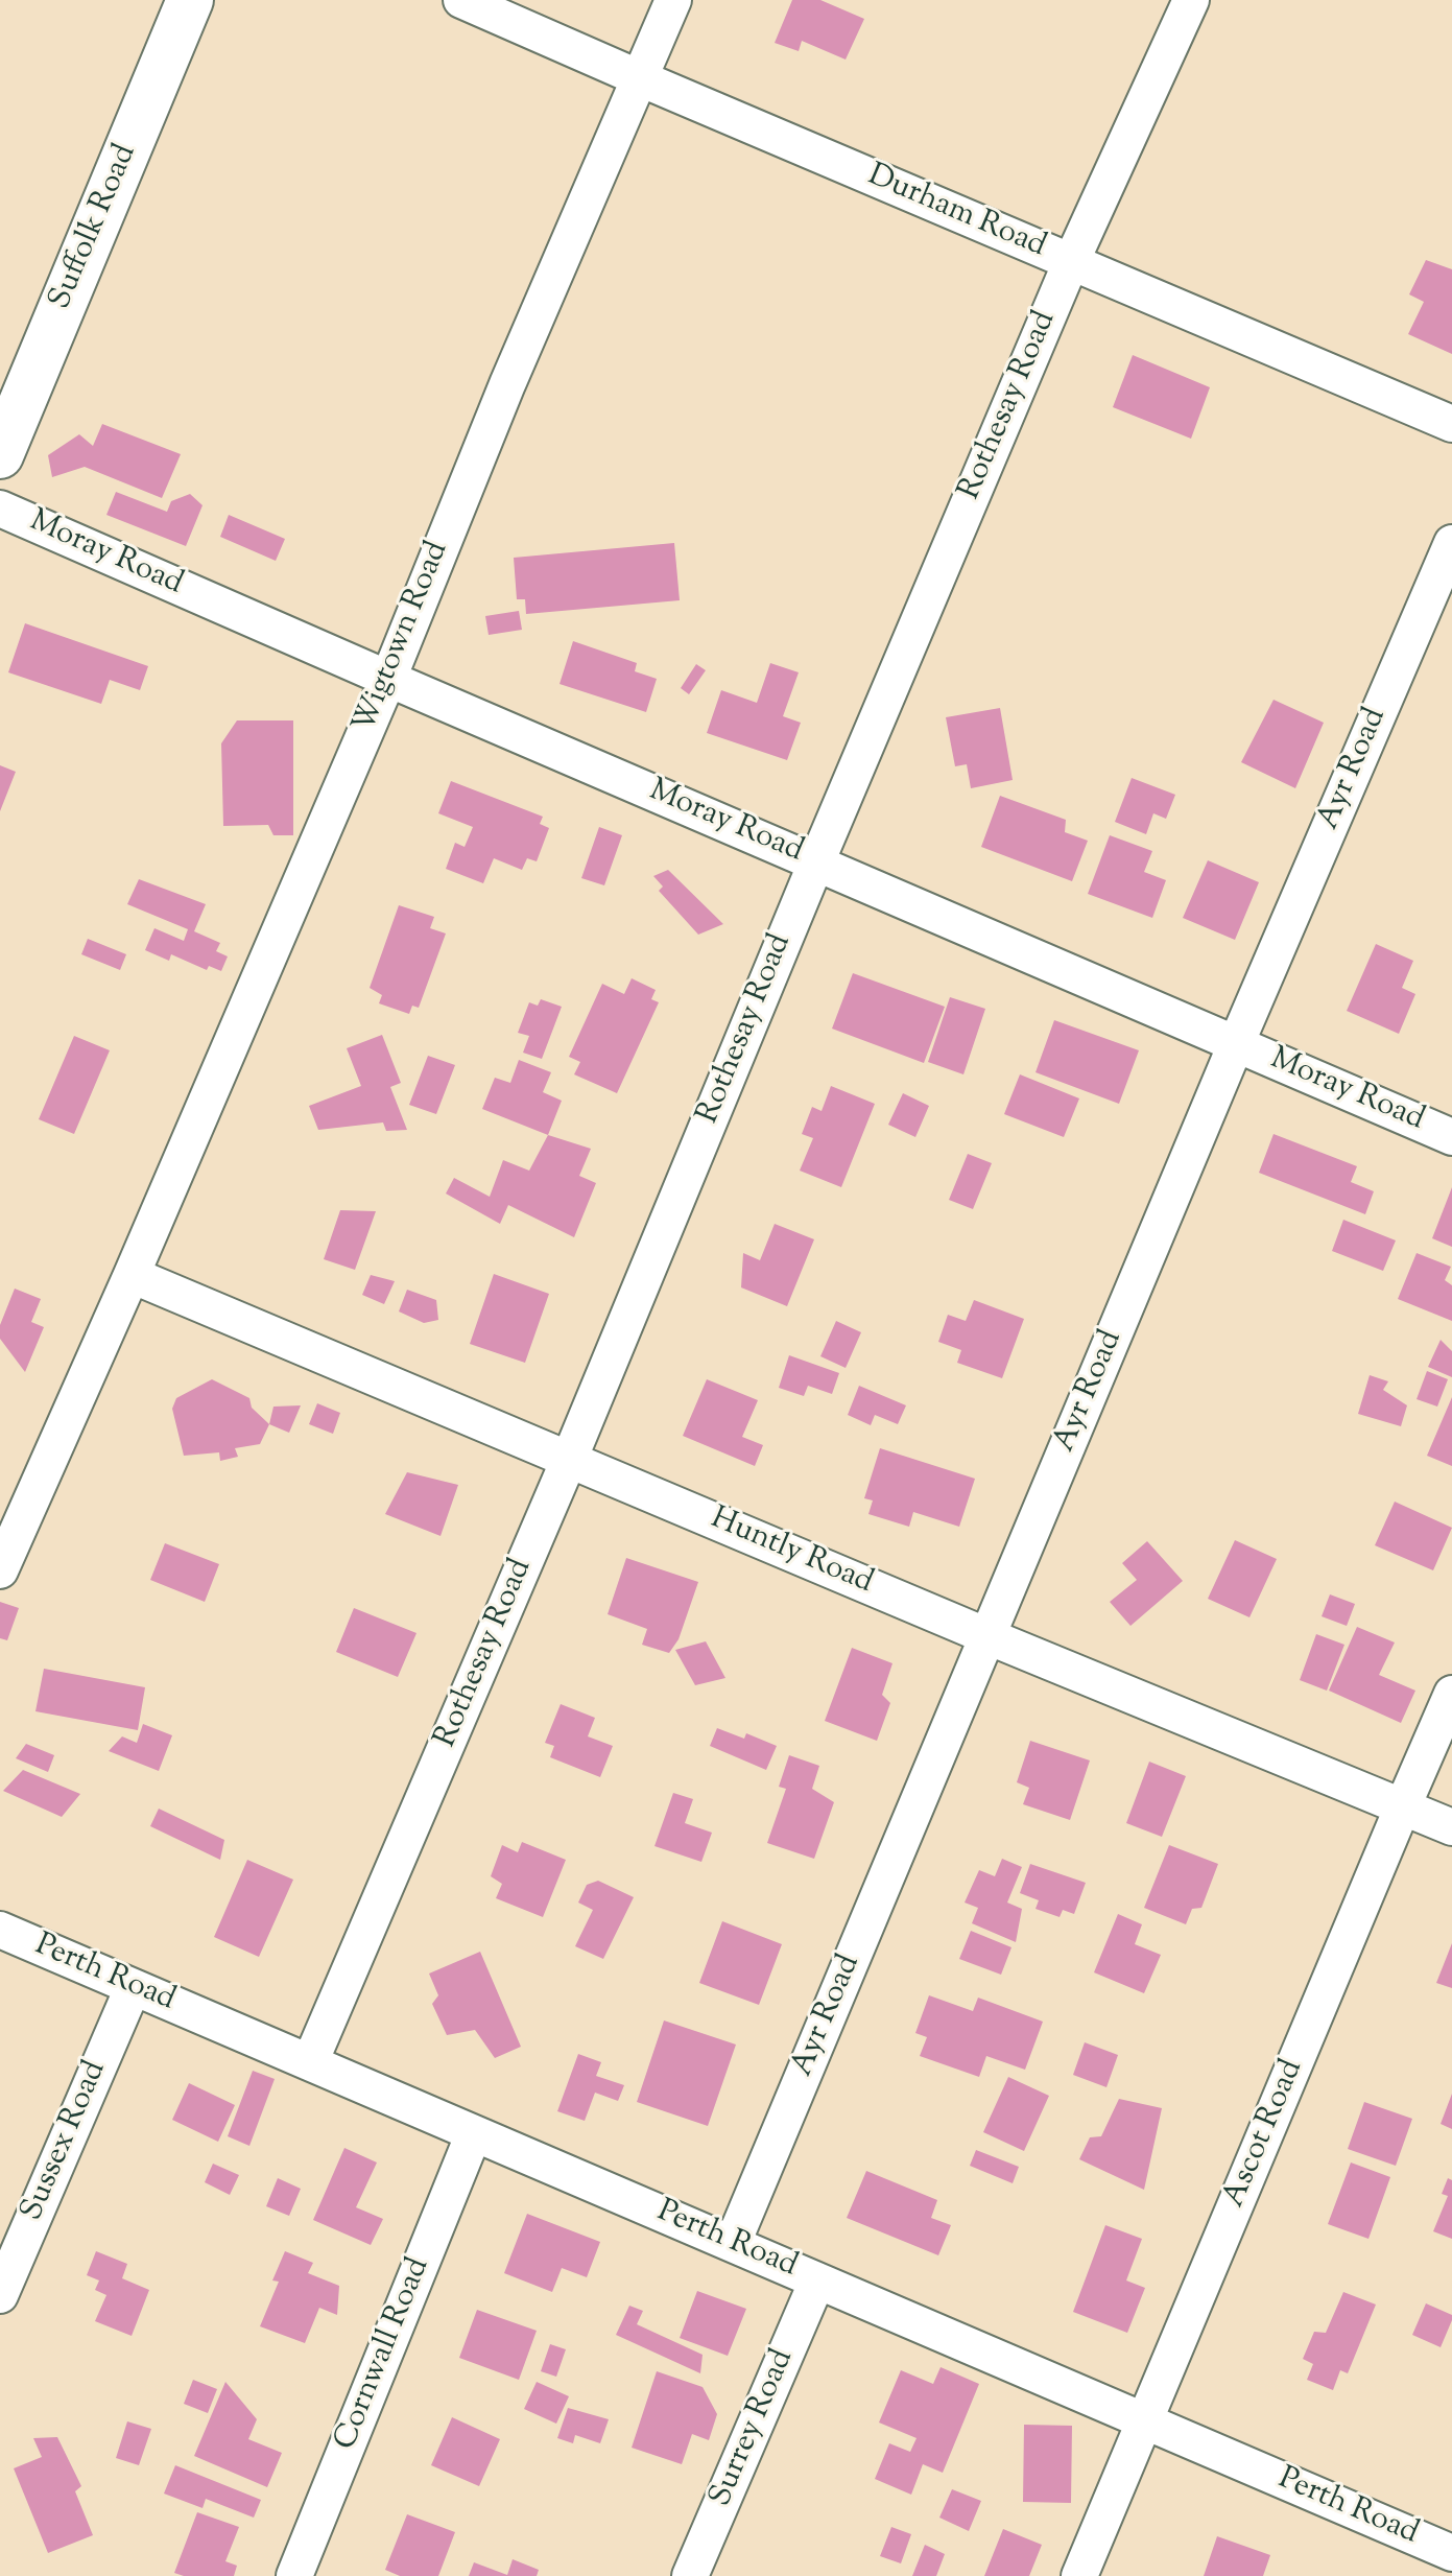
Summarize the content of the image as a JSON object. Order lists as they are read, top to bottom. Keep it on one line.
{"streets":{"street":["Durham Road","Suffolk Road","Rothesay Road","Moray Road","Wigtown Road","Ayr Road","Huntly Road","Perth Road","Ascot Road","Sussex Road","Cornwall Road","Surrey Road"]},"crossings":[["Durham Road","Rothesay Road"],["Durham Road","Wigtown Road"],["Rothesay Road","Moray Road"],["Rothesay Road","Huntly Road"],["Rothesay Road","Perth Road"],["Moray Road","Wigtown Road"],["Moray Road","Ayr Road"],["Wigtown Road","Huntly Road"],["Ayr Road","Huntly Road"],["Ayr Road","Perth Road"],["Huntly Road","Ascot Road"],["Perth Road","Ascot Road"],["Perth Road","Sussex Road"],["Perth Road","Cornwall Road"],["Perth Road","Surrey Road"]]}
